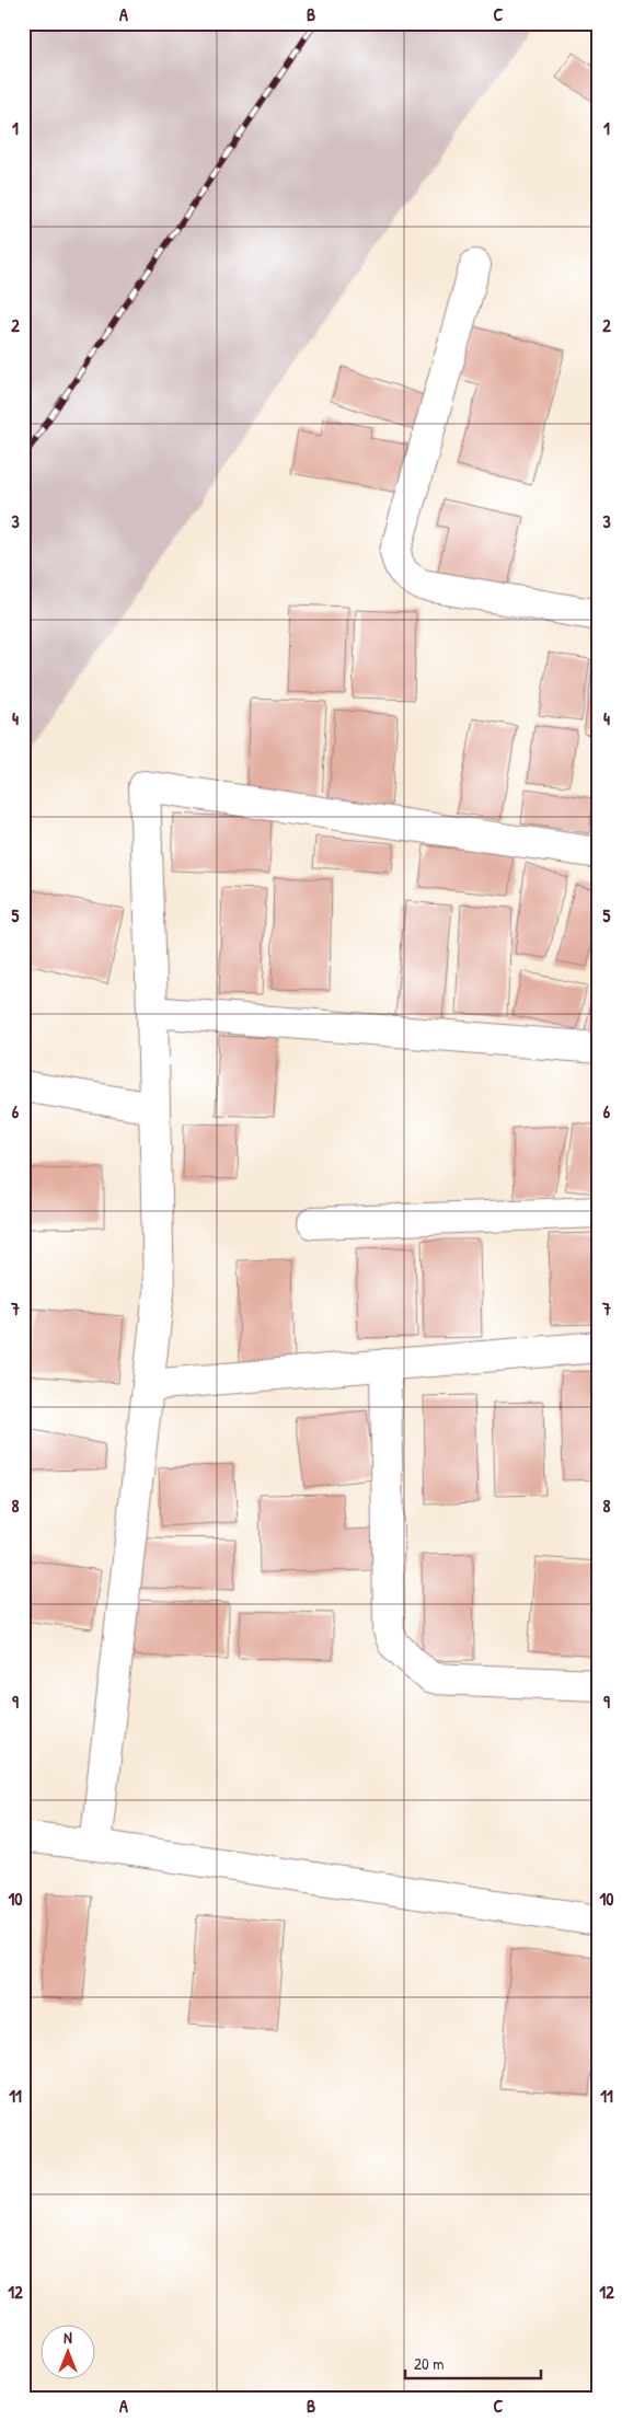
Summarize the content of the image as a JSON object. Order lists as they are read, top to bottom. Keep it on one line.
{"scale_bar":"20 m","north":"top","grid":{"columns":["A","B","C"],"rows":["1","2","3","4","5","6","7","8","9","10","11","12"]}}
